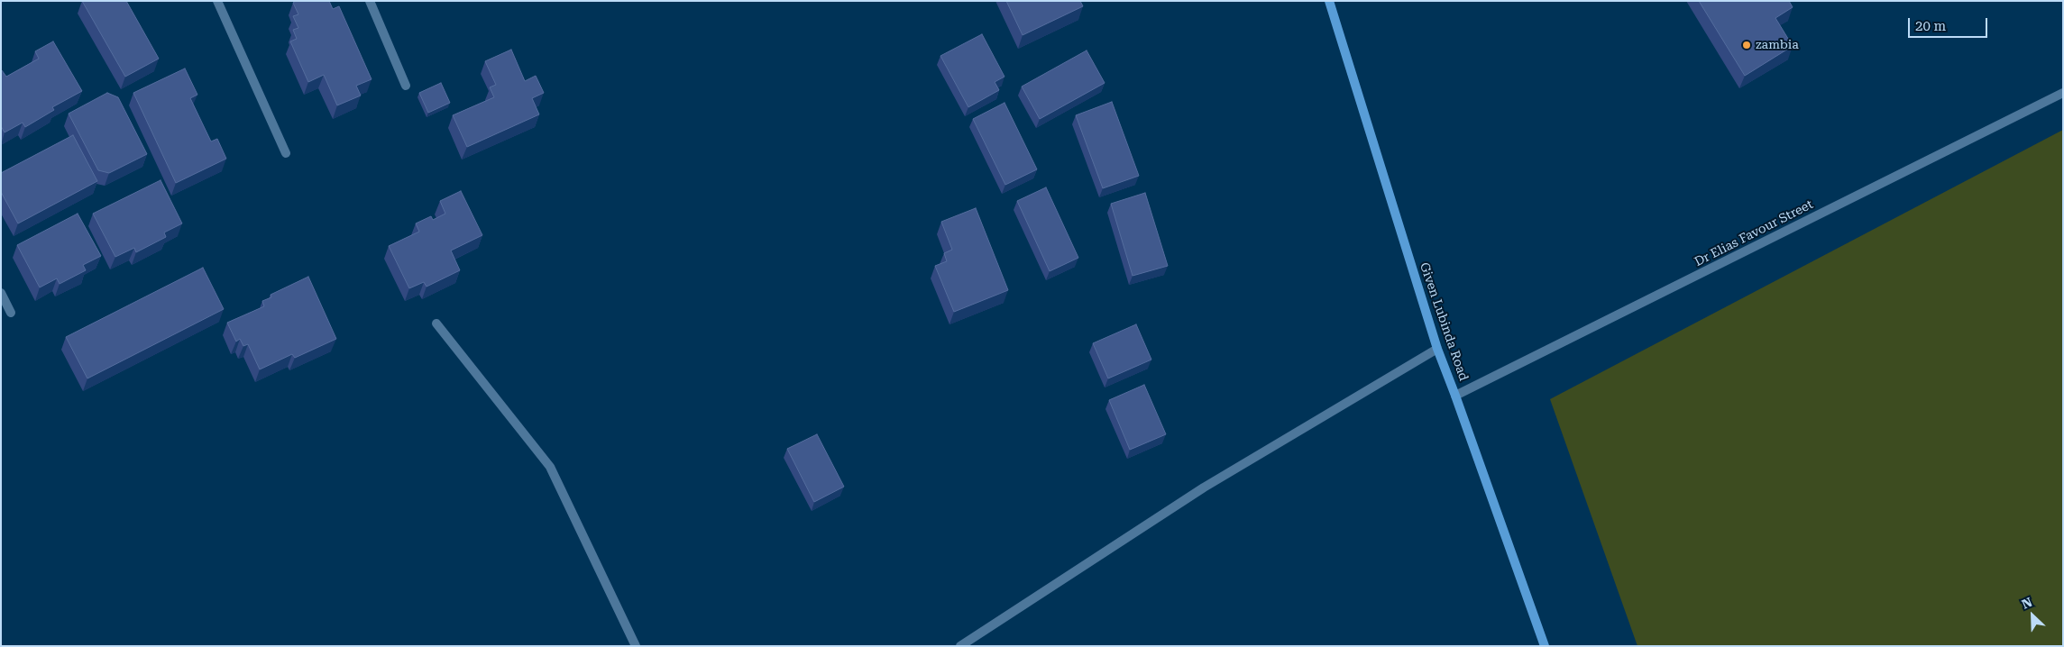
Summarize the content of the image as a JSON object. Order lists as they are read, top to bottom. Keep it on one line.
{"streets":{"street":["Dr Elias Favour Street","Given Lubinda Road"]},"crossings":[["Dr Elias Favour Street","Given Lubinda Road"]],"places":["zambia"],"scale_bar":"20 m","north":"top left"}
